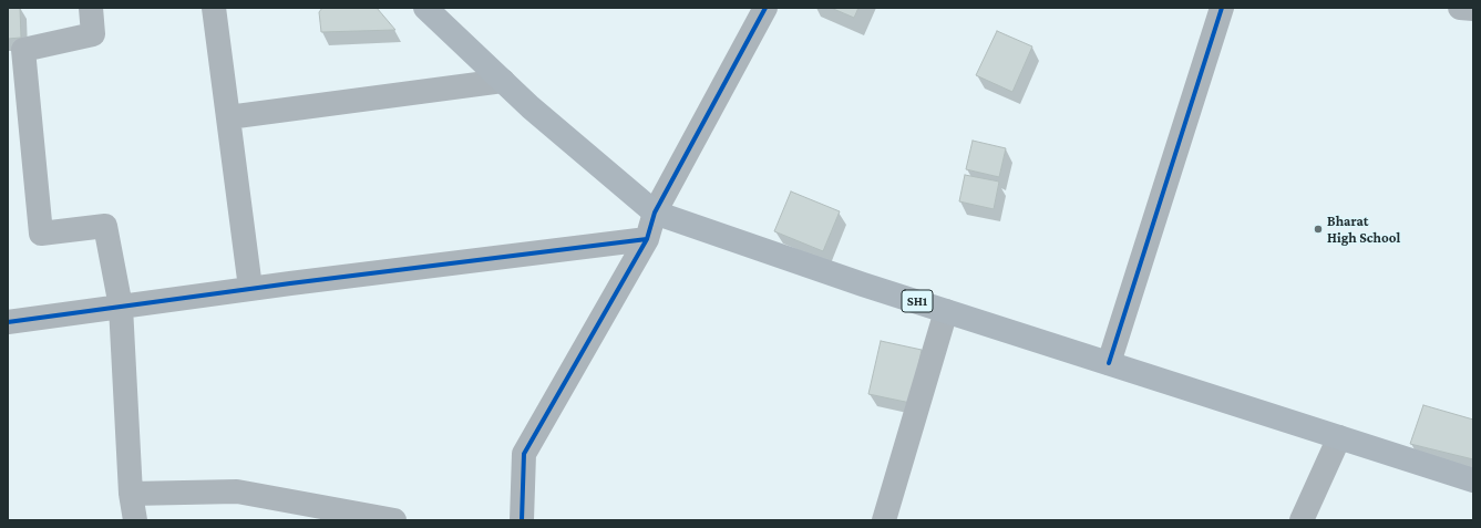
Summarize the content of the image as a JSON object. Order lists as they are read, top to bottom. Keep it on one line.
{"streets":{"main road":["SH1"]},"places":["Bharat High School"]}
